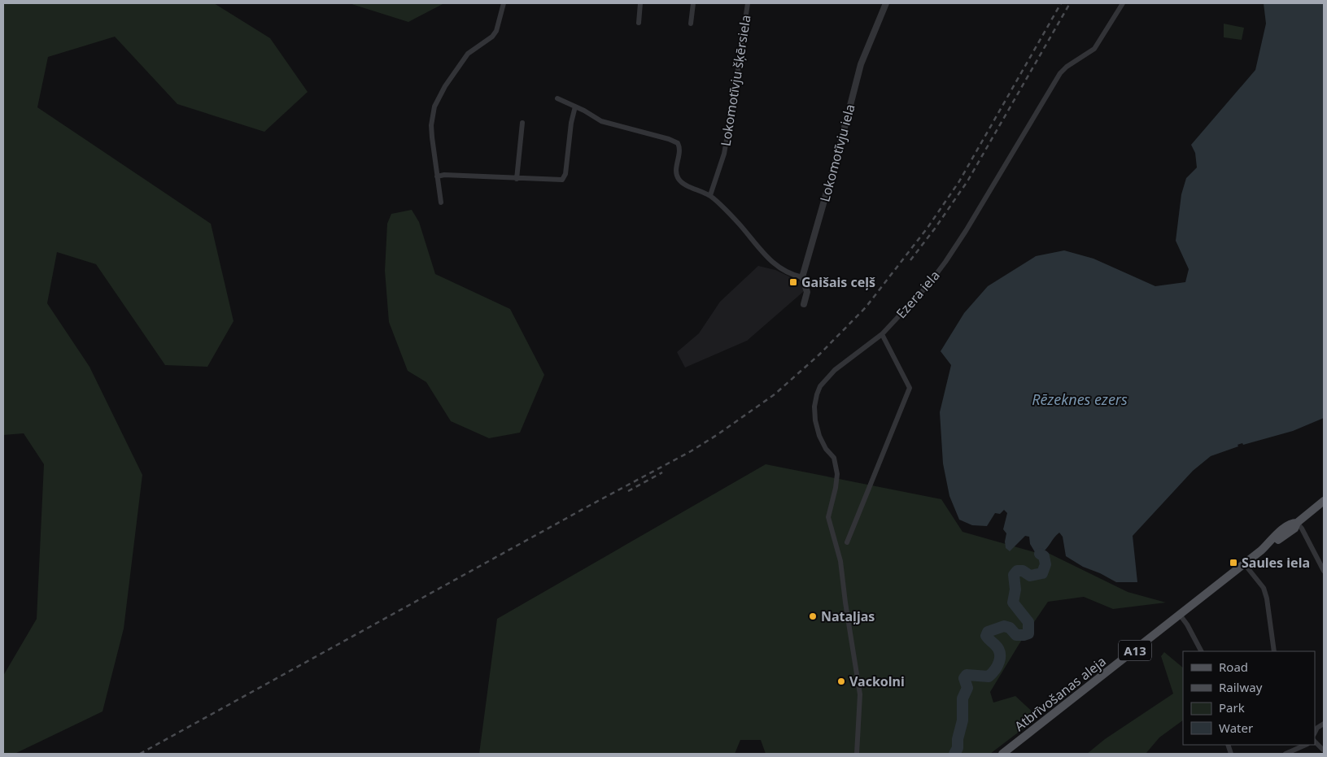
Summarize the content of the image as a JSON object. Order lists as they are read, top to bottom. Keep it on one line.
{"streets":{"main road":["A13","Atbrīvošanas aleja"],"street":["Lokomotīvju šķērsiela","Lokomotīvju iela","Ezera iela"]},"water":["Rēzeknes ezers"],"places":{"transit":["Gaišais ceļš","Saules iela"],"other":["Nataļjas","Vackolni"]},"legend":["Road","Railway","Park","Water"]}
